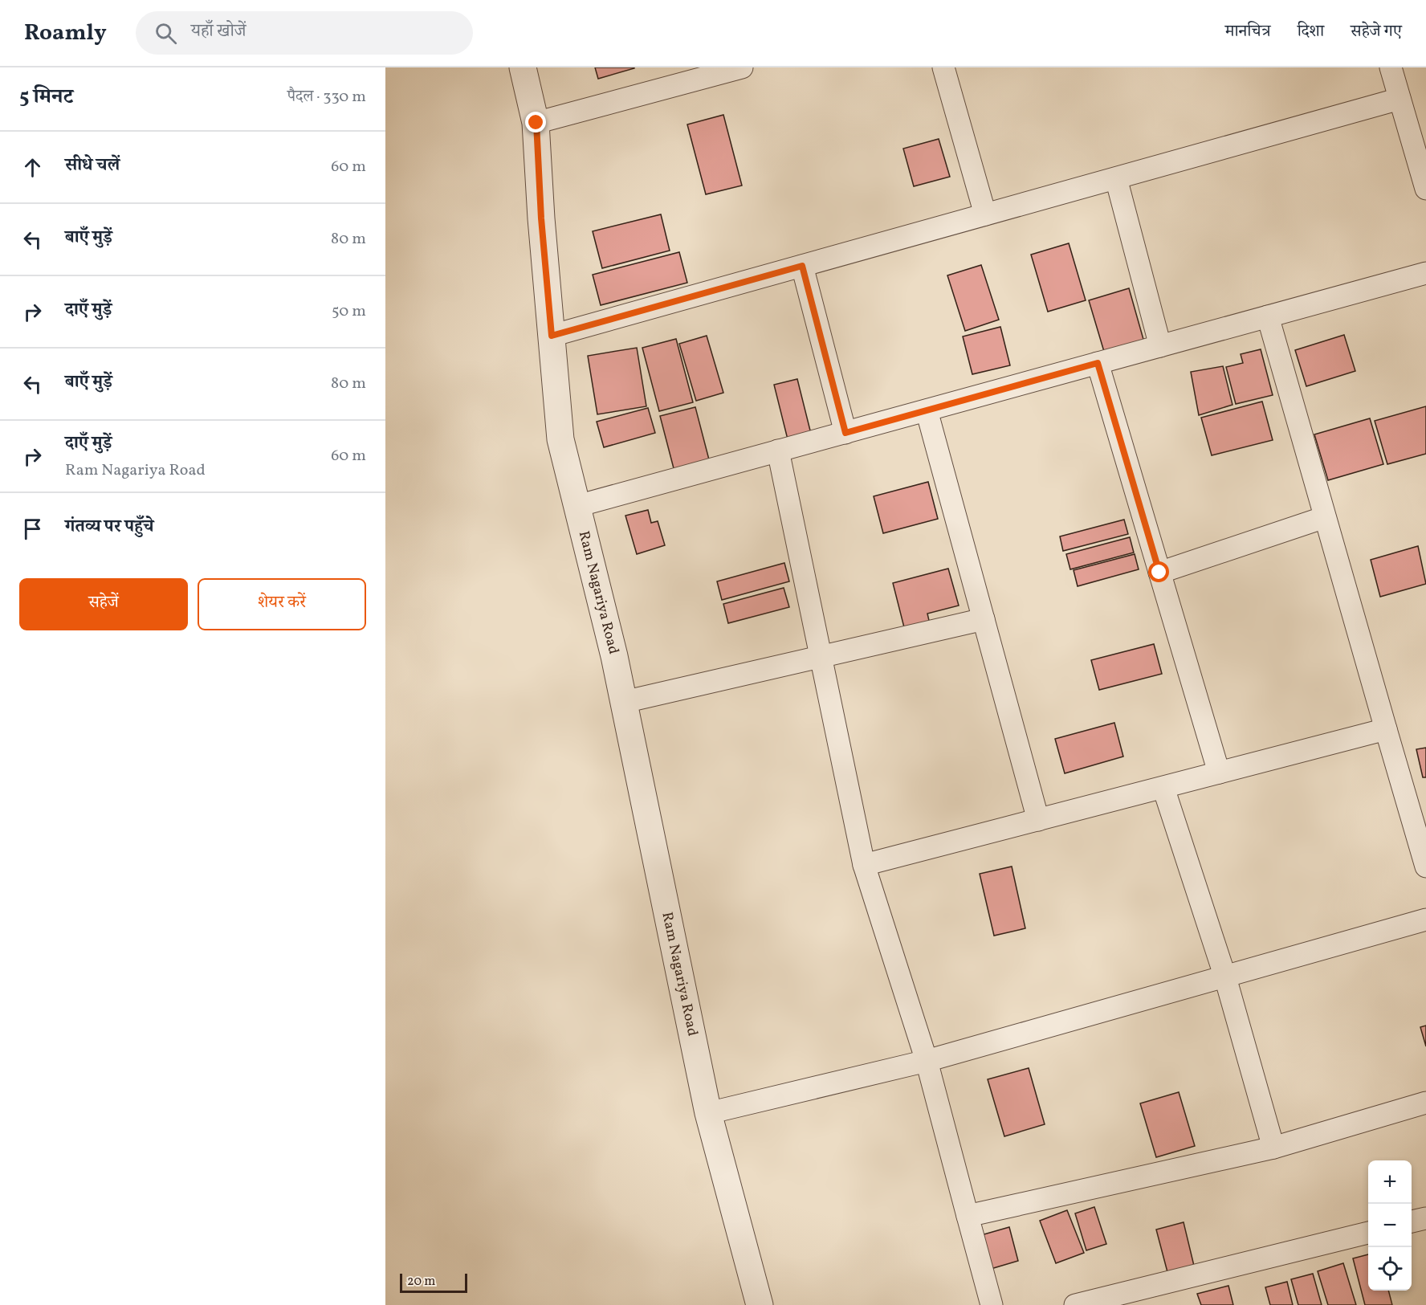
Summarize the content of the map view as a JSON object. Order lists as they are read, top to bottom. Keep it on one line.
{"streets":{"street":["Ram Nagariya Road"]},"scale_bar":"20 m","page":{"header":"Roamly","search":"यहाँ खोजें","nav":["मानचित्र","दिशा","सहेजे गए"],"heading":["5 मिनट","पैदल · 330 m"],"list":[["सीधे चलें","60 m"],["बाएँ मुड़ें","80 m"],["दाएँ मुड़ें","50 m"],["बाएँ मुड़ें","80 m"],["दाएँ मुड़ें","Ram Nagariya Road","60 m"],"गंतव्य पर पहुँचे"],"buttons":["सहेजें","शेयर करें"],"map_buttons":["+","−"],"scale":"20 m"}}
